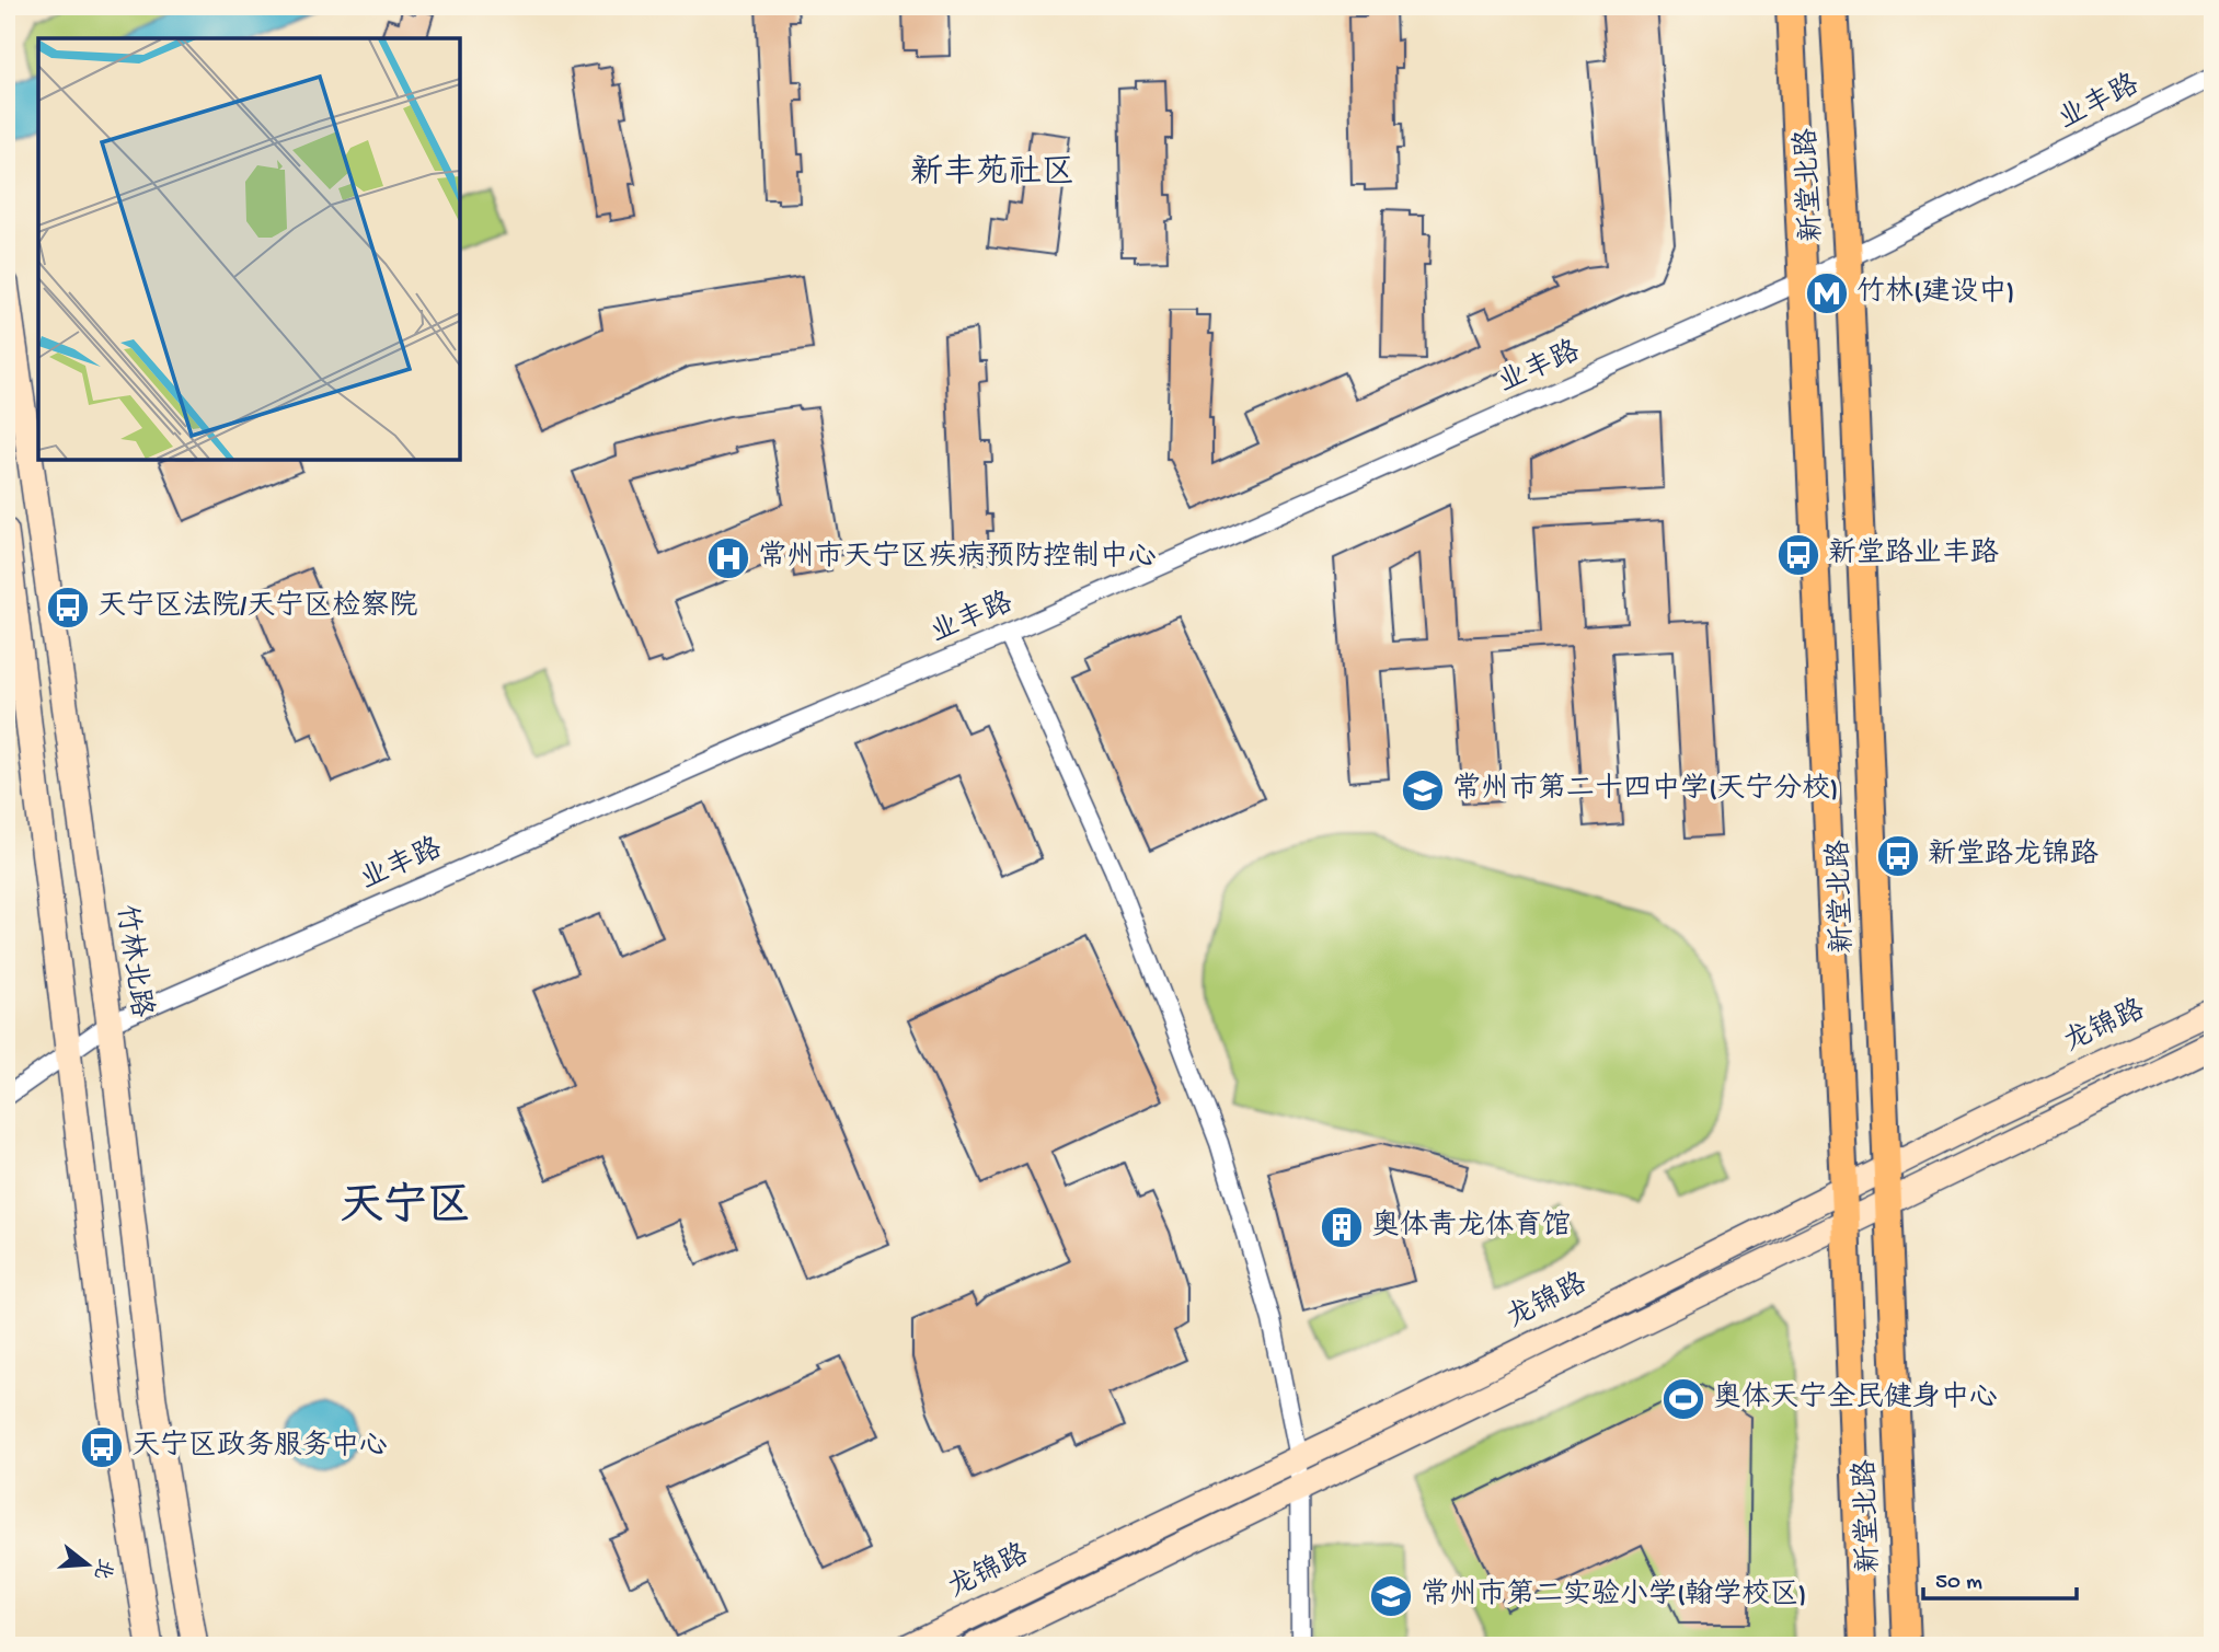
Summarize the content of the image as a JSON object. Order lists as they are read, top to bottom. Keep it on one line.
{"streets":{"main road":["新堂北路","竹林北路","龙锦路"],"street":["业丰路"]},"crossings":[["业丰路","新堂北路"],["业丰路","竹林北路"],["新堂北路","龙锦路"]],"districts":["新丰苑社区","天宁区"],"places":{"metro station":["竹林(建设中)"],"bus stop":["新堂路业丰路","天宁区法院/天宁区检察院","新堂路龙锦路","天宁区政务服务中心"],"hospital":["常州市天宁区疾病预防控制中心"],"school or university":["常州市第二十四中学(天宁分校)","常州市第二实验小学(翰学校区)"],"building":["奥体青龙体育馆"],"sports":["奥体天宁全民健身中心"]},"scale_bar":"50 m","north":"right"}
